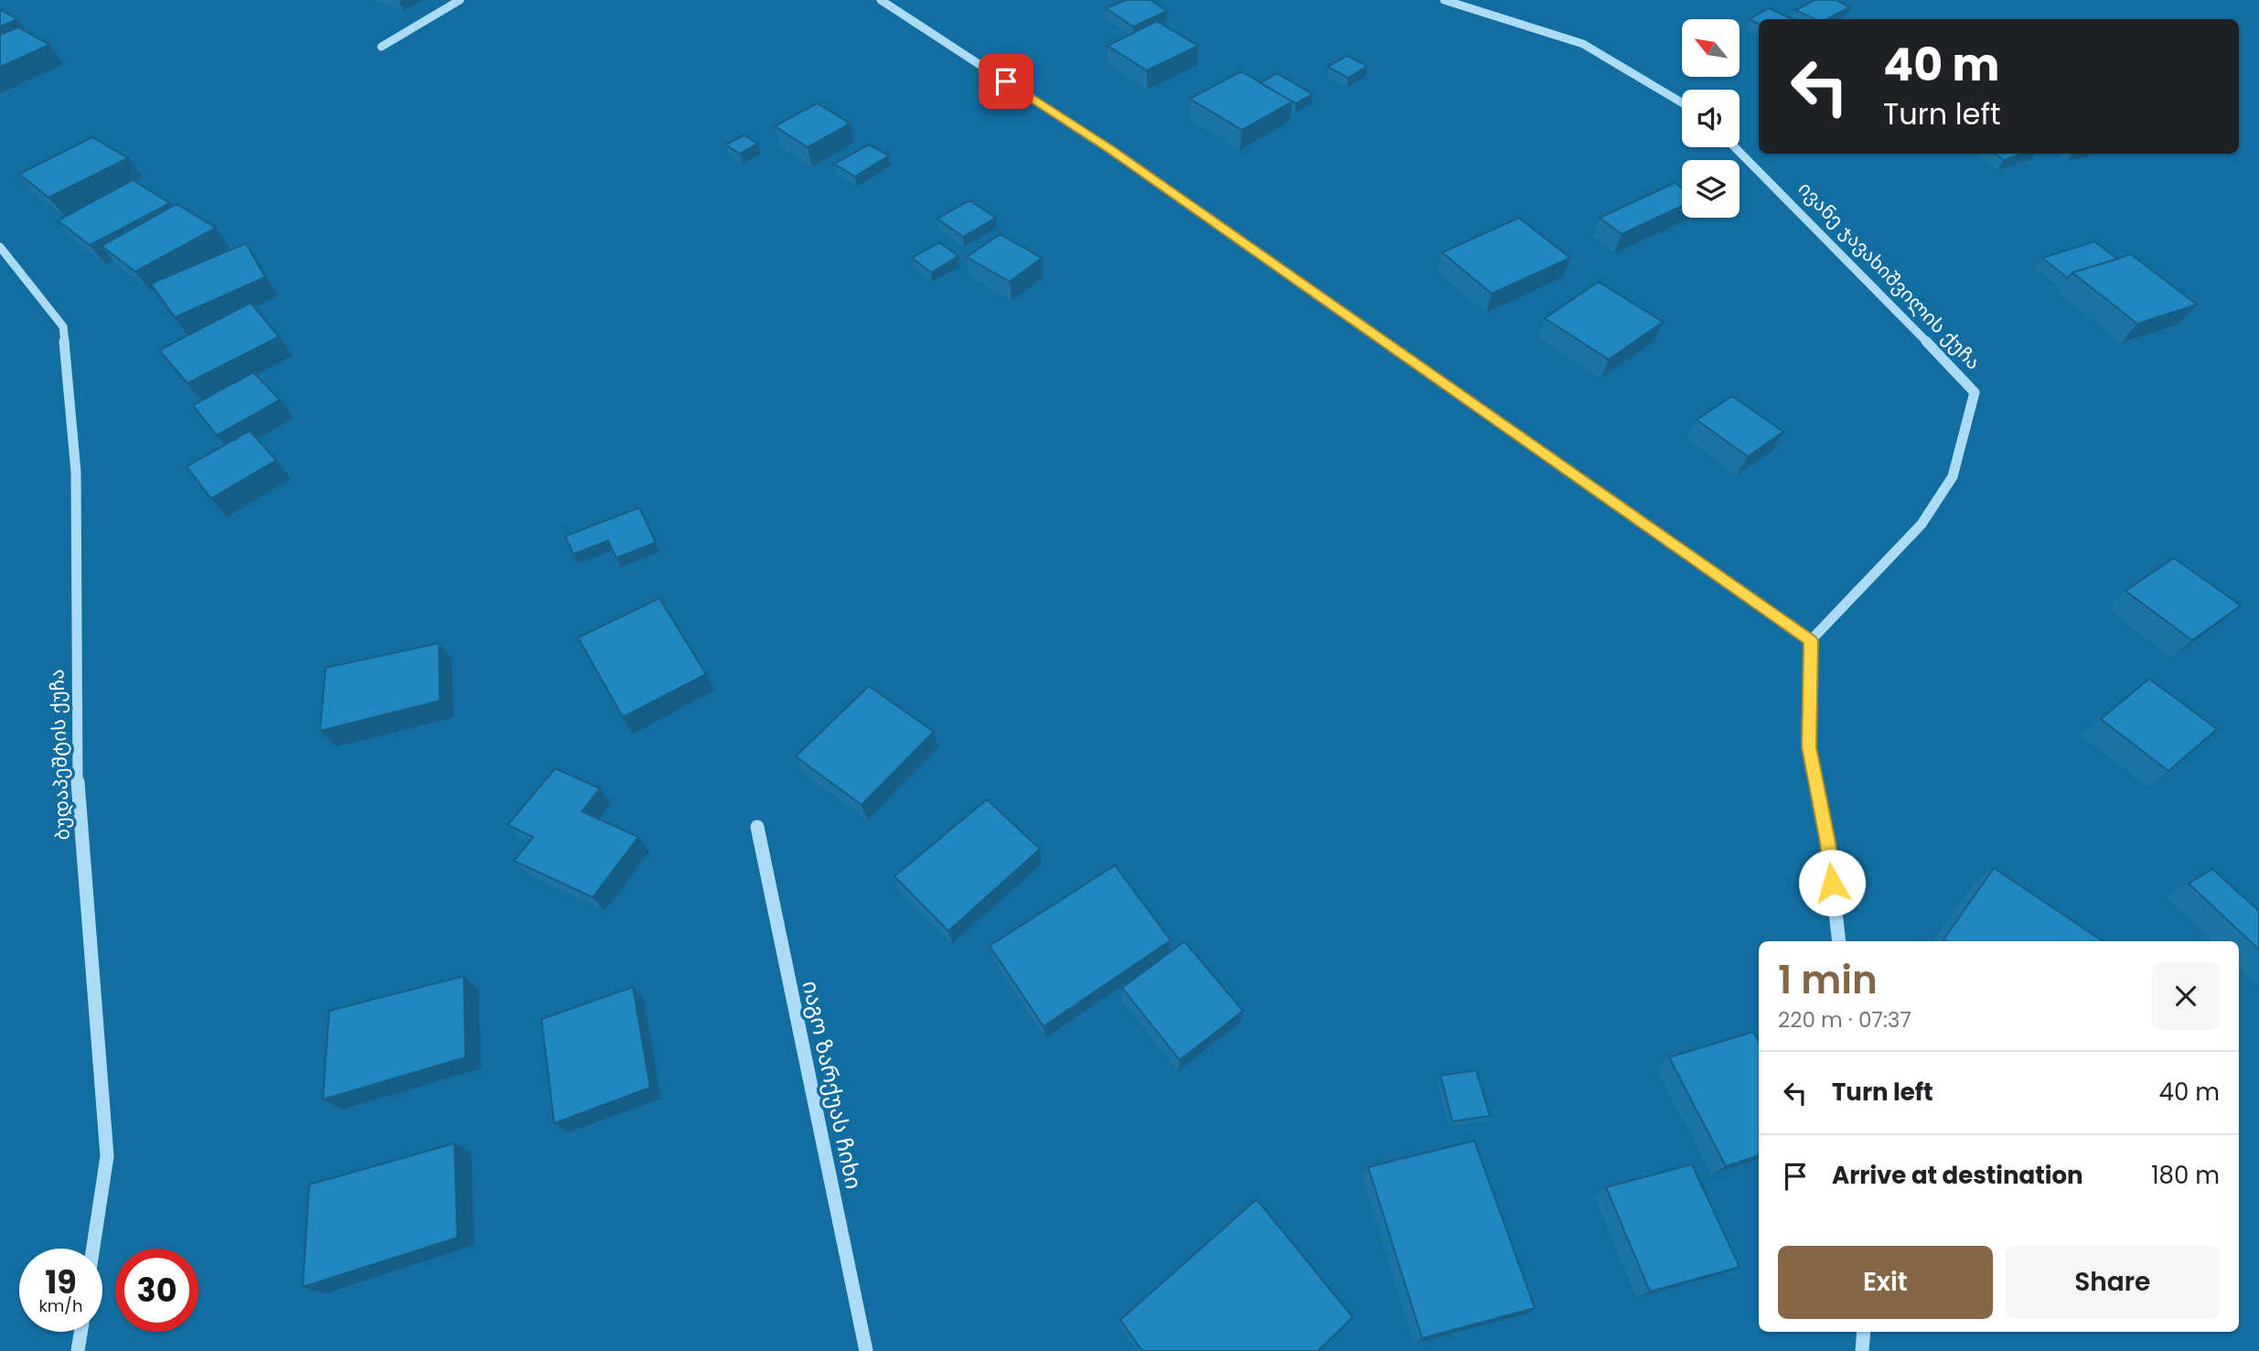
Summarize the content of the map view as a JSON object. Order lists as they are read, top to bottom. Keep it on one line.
{"streets":{"street":["ივანე ჯავახიშვილის ქუჩა","ბუდაპეშტის ქუჩა","იაგო ზარქუას ჩიხი"]},"north":"top left","page":{"turn":["40 m","Turn left"],"heading":["1 min","220 m · 07:37"],"list":[{"name":"Turn left","value":"40 m"},{"name":"Arrive at destination","value":"180 m"}],"buttons":["Exit","Share"],"speed":"19 km/h","limit":"30"}}
